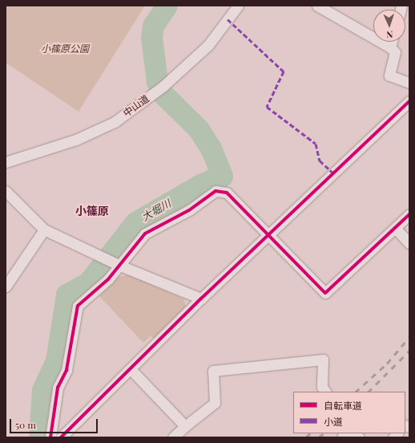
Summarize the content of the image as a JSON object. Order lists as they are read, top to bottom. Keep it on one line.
{"streets":{"street":["中山道"]},"districts":["小篠原"],"water":["大堀川"],"parks":["小篠原公園"],"legend":["自転車道","小道"],"scale_bar":"50 m","north":"bottom"}
